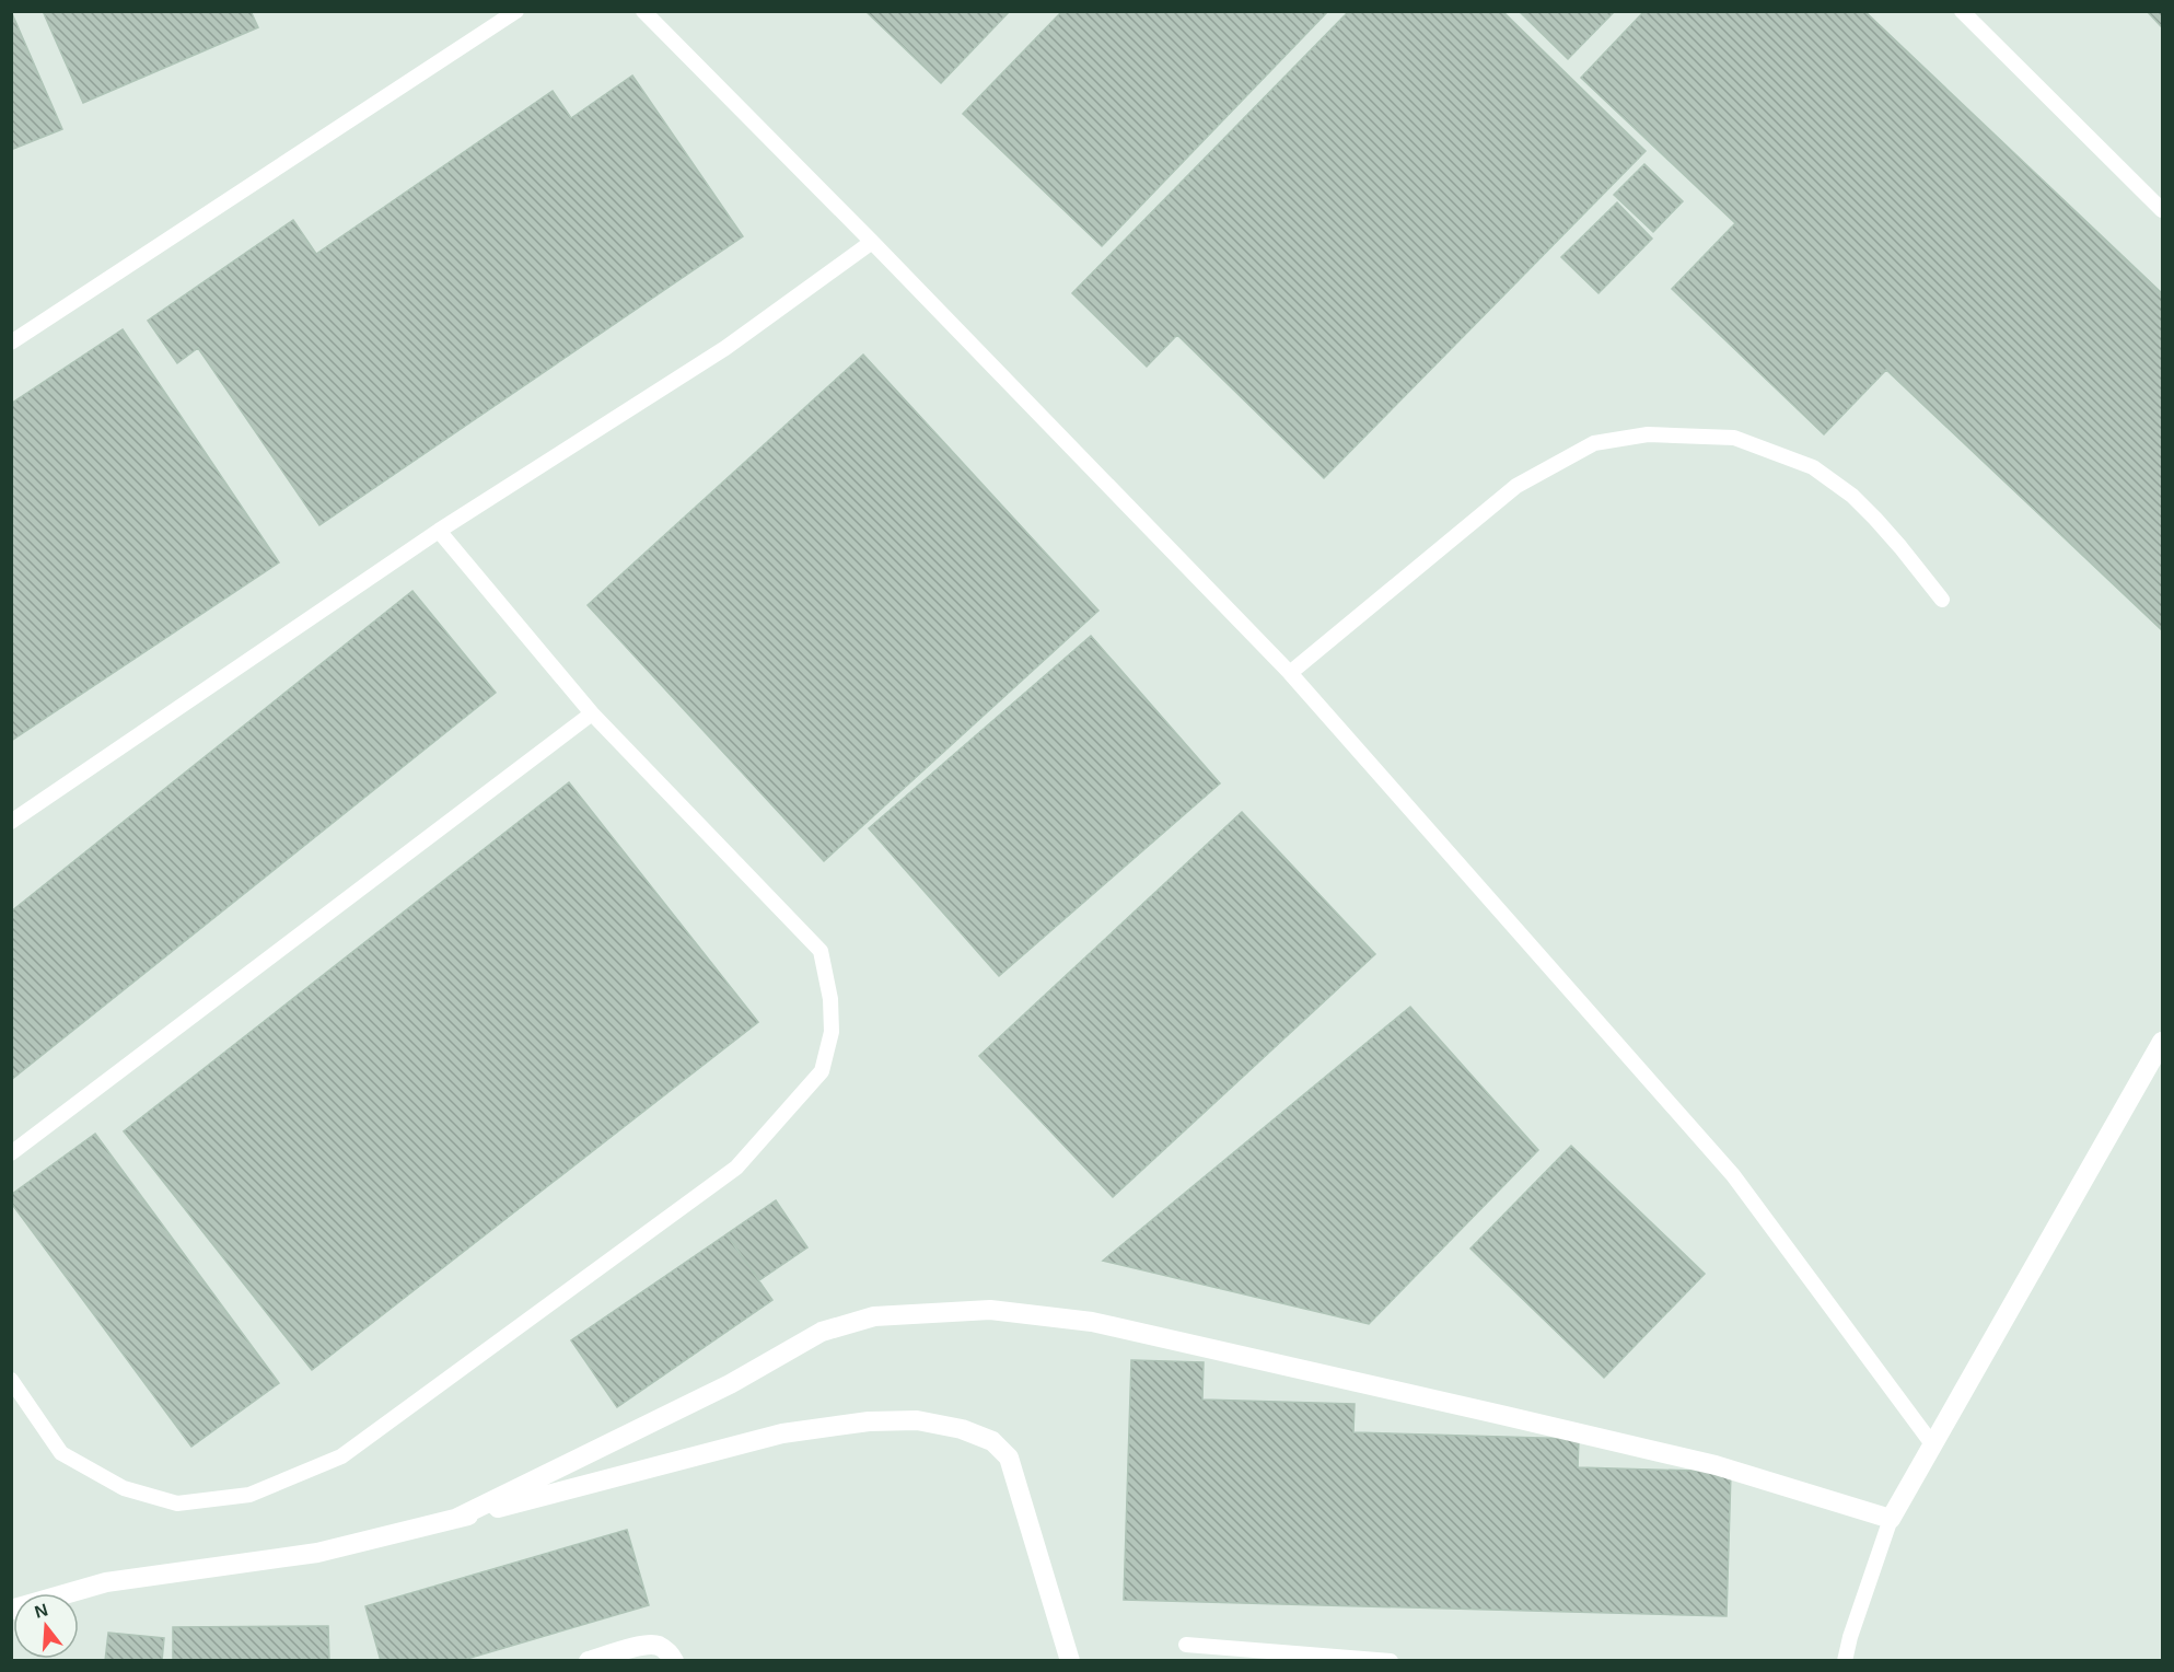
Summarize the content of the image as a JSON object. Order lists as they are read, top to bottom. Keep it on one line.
{"north":"top"}
